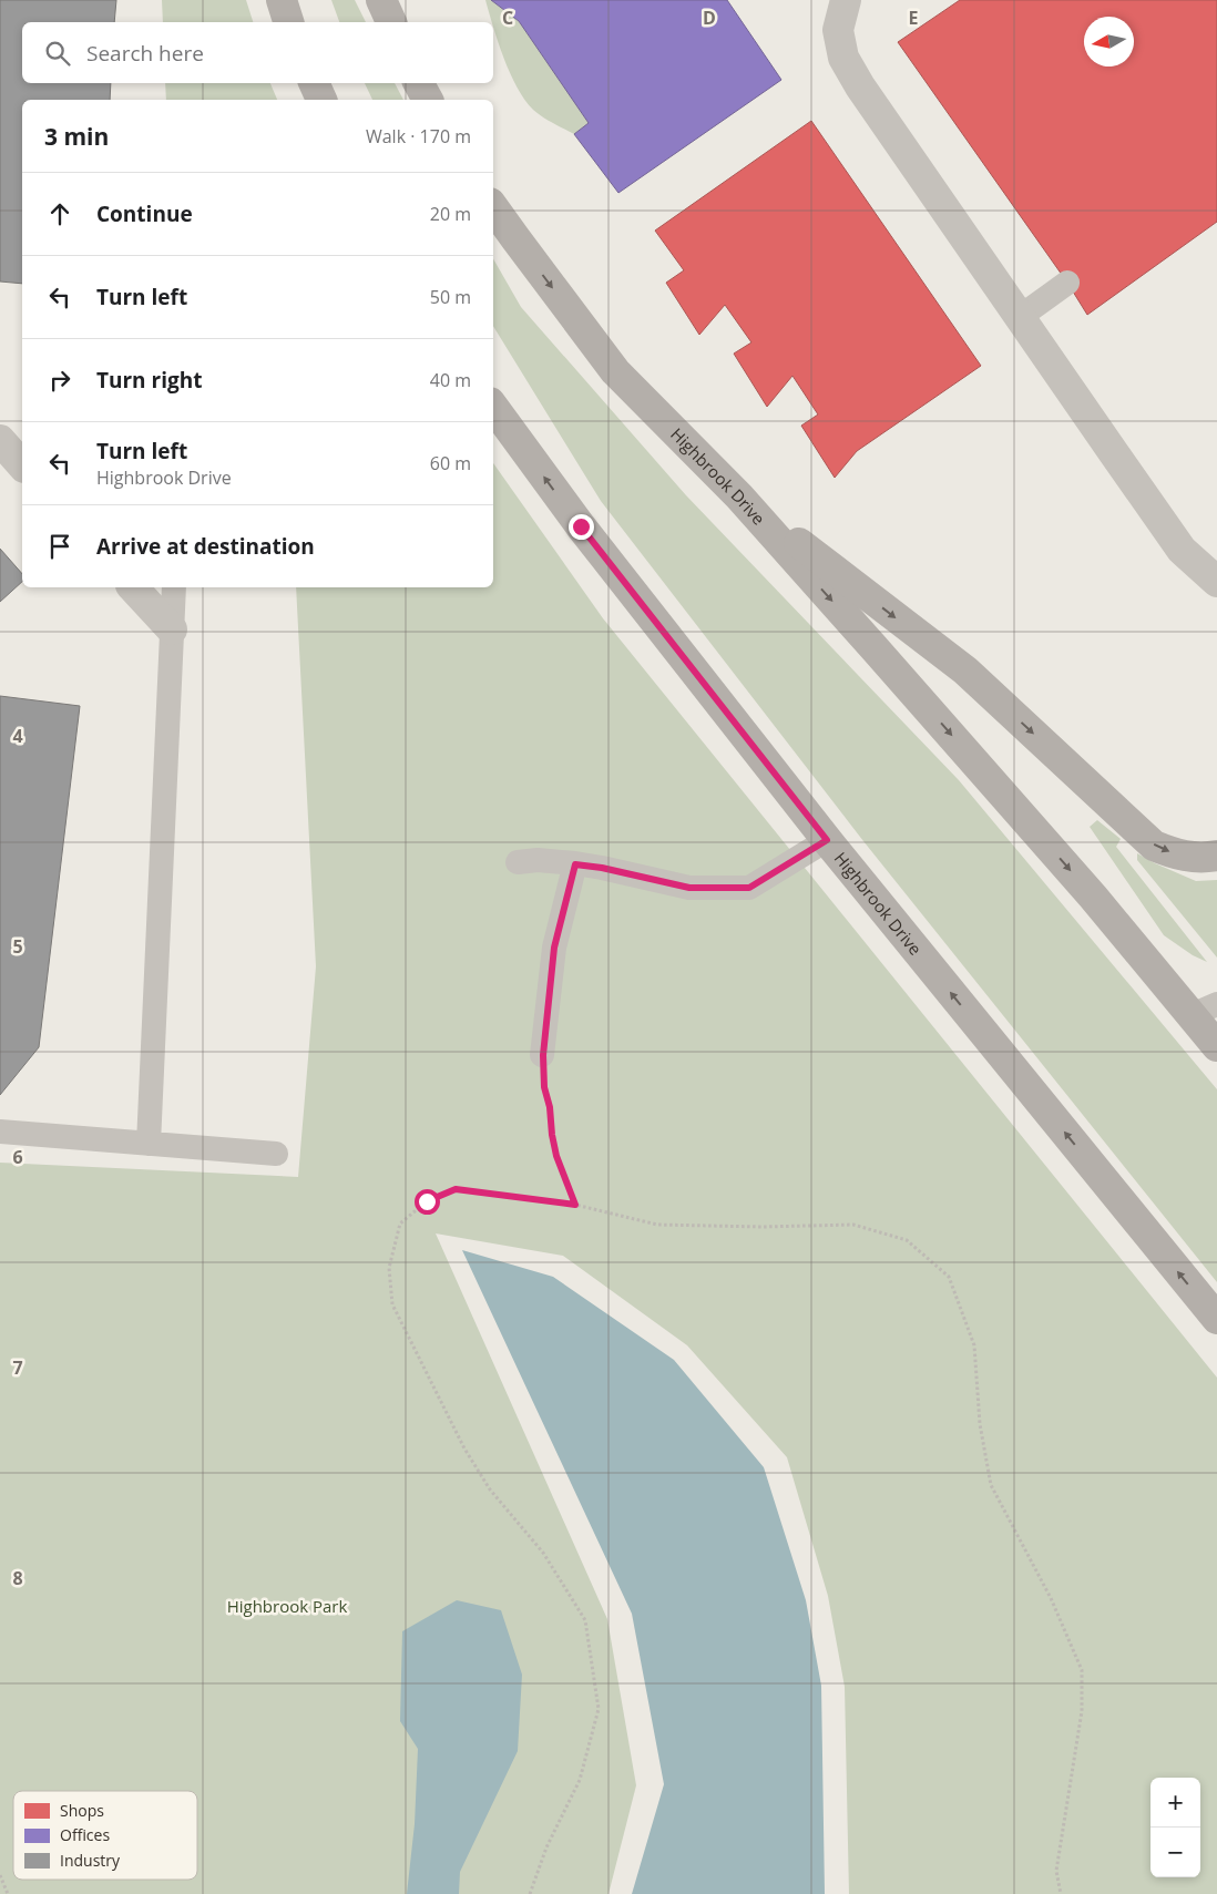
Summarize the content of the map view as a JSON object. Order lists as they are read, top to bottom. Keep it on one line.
{"streets":{"main road":["Highbrook Drive"]},"parks":["Highbrook Park"],"legend":["Shops","Offices","Industry"],"north":"left","page":{"search":"Search here","heading":["3 min","Walk · 170 m"],"list":[["Continue","20 m"],["Turn left","50 m"],["Turn right","40 m"],["Turn left","Highbrook Drive","60 m"],"Arrive at destination"],"map_buttons":["+","−"]},"grid":{"columns":["C","D","E"],"rows":["4","5","6","7","8"]}}
